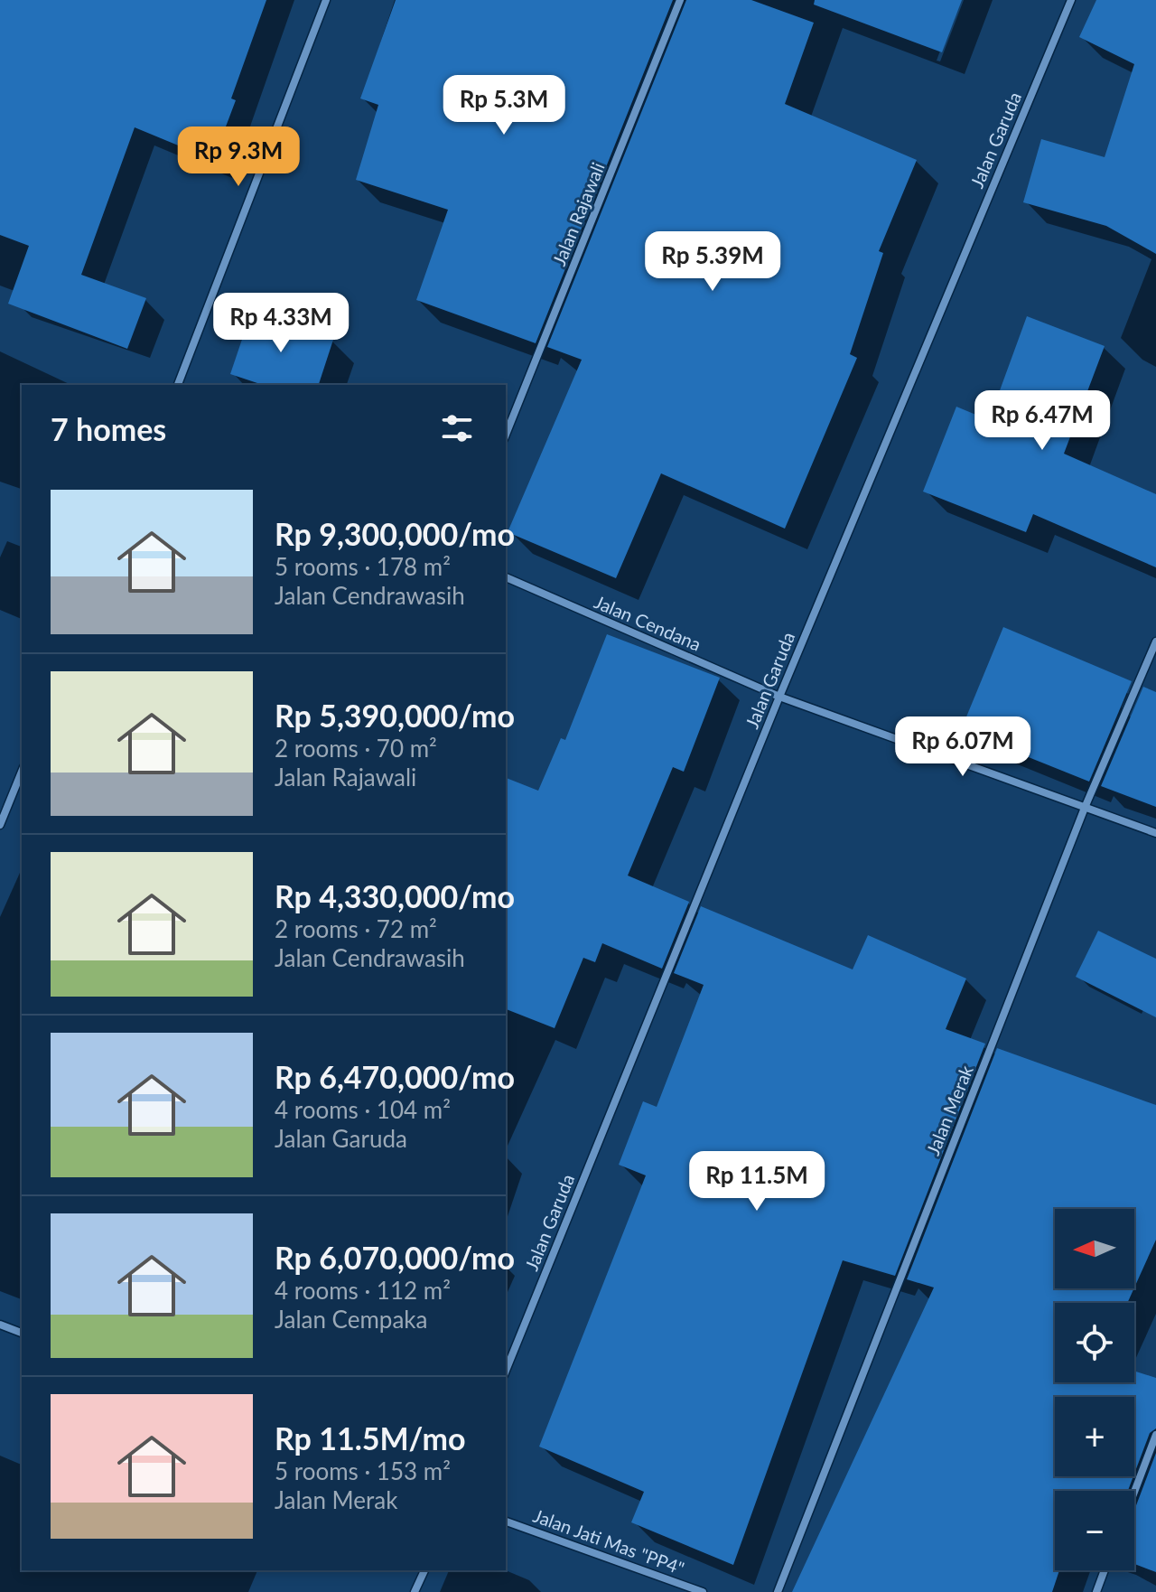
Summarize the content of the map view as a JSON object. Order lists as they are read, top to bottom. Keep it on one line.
{"streets":{"street":["Jalan Garuda","Jalan Rajawali","Jalan Cendana","Jalan Merak","Jalan Jati Mas \"PP4\""]},"crossings":[["Jalan Garuda","Jalan Cendana"],["Jalan Cendana","Jalan Merak"]],"north":"left","page":{"price":["Rp 5.3M","Rp 9.3M","Rp 5.39M","Rp 4.33M","Rp 6.47M","Rp 6.07M","Rp 11.5M"],"heading":"7 homes","list":[{"name":"Rp 9,300,000/mo","note":"5 rooms · 178 m² · Jalan Cendrawasih"},{"name":"Rp 5,390,000/mo","note":"2 rooms · 70 m² · Jalan Rajawali"},{"name":"Rp 4,330,000/mo","note":"2 rooms · 72 m² · Jalan Cendrawasih"},{"name":"Rp 6,470,000/mo","note":"4 rooms · 104 m² · Jalan Garuda"},{"name":"Rp 6,070,000/mo","note":"4 rooms · 112 m² · Jalan Cempaka"},{"name":"Rp 11.5M/mo","note":"5 rooms · 153 m² · Jalan Merak"}],"map_buttons":["+","−"]}}
